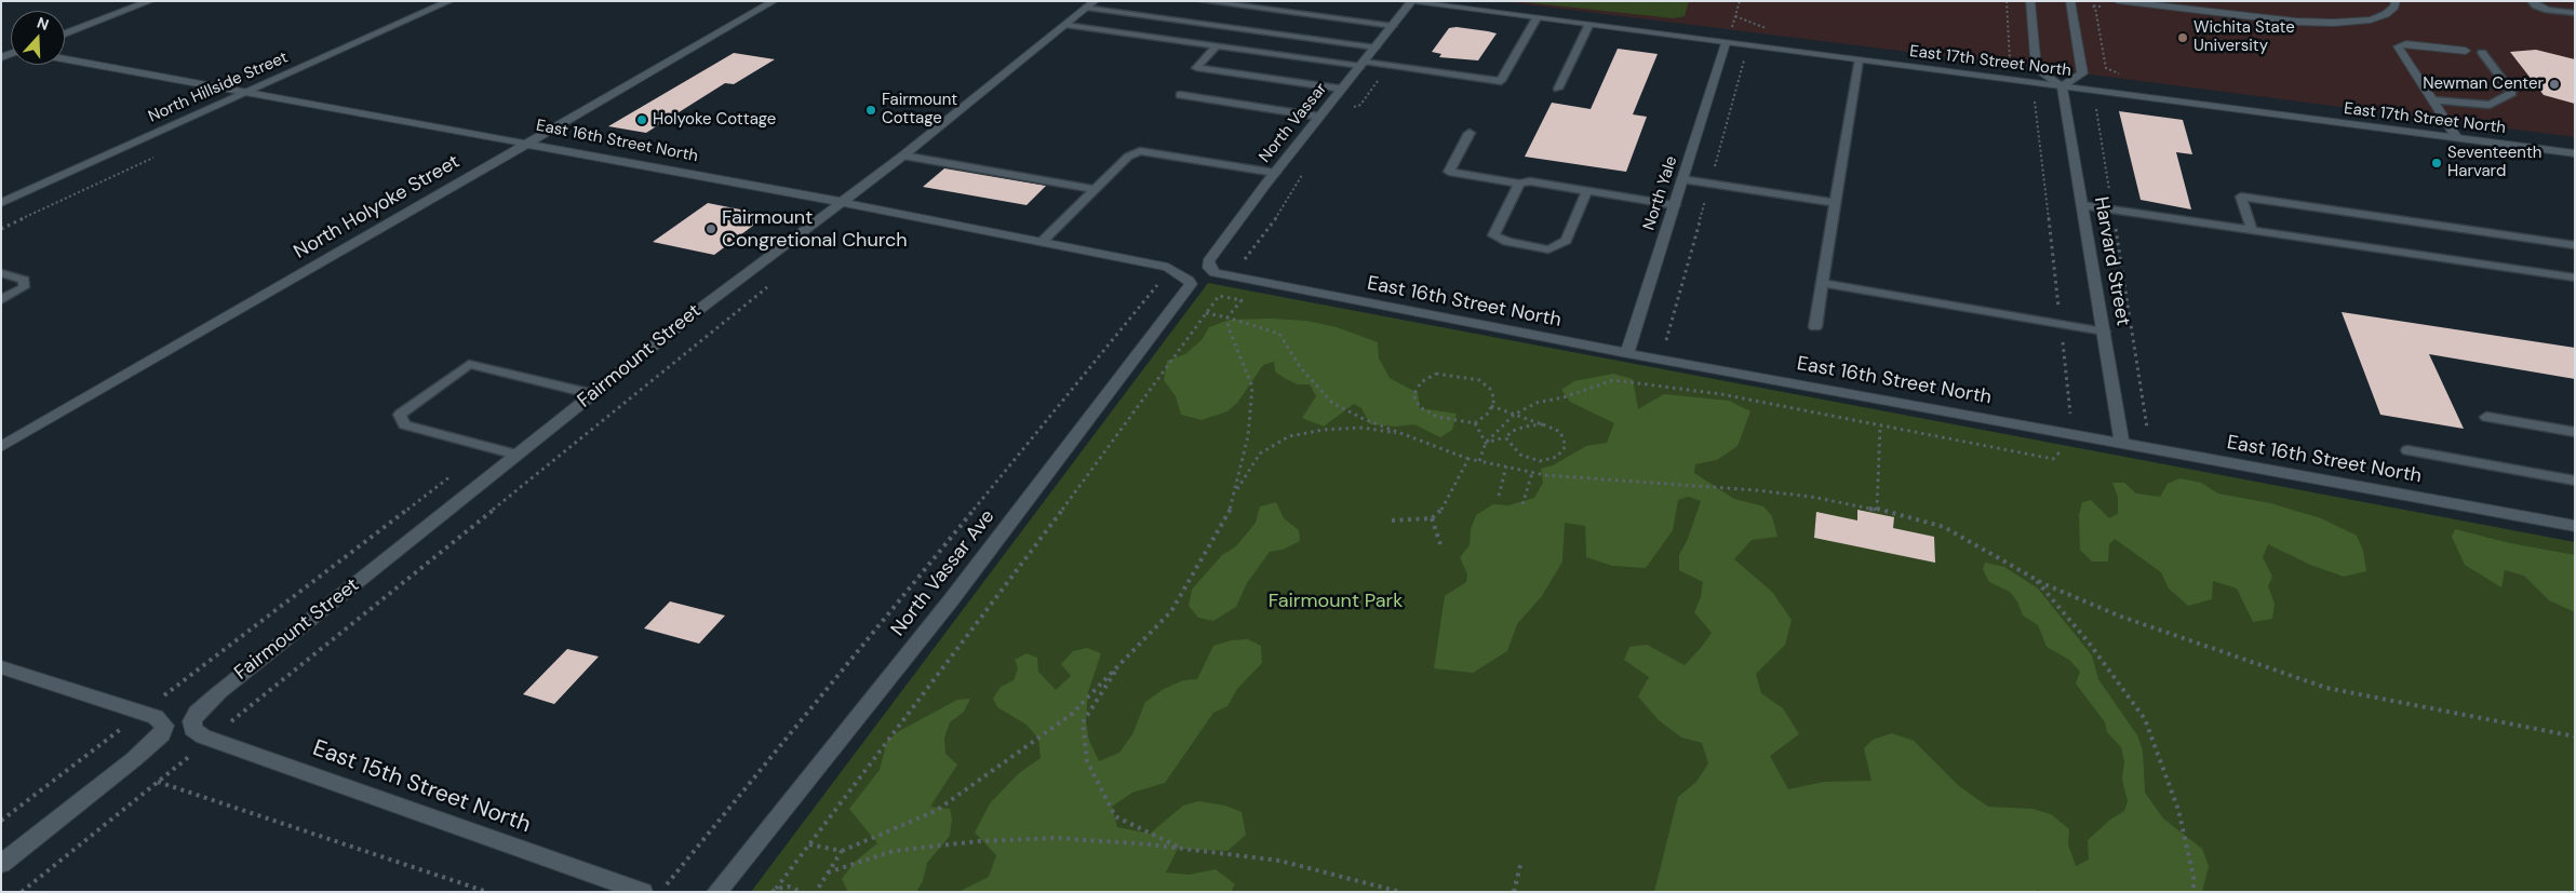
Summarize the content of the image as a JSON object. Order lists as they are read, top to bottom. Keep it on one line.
{"streets":{"street":["East 17th Street North","North Hillside Street","North Vassar","East 16th Street North","North Yale","North Holyoke Street","Harvard Street","Fairmount Street","North Vassar Ave","East 15th Street North"]},"crossings":[["East 17th Street North","North Vassar"],["East 17th Street North","North Yale"],["East 17th Street North","Harvard Street"],["North Hillside Street","East 16th Street North"],["North Vassar","East 16th Street North"],["East 16th Street North","North Yale"],["East 16th Street North","North Holyoke Street"],["East 16th Street North","Harvard Street"],["East 16th Street North","Fairmount Street"],["East 16th Street North","North Vassar Ave"],["Fairmount Street","East 15th Street North"]],"parks":["Fairmount Park"],"places":["Wichita State University","Newman Center","Fairmount Cottage","Holyoke Cottage","Seventeenth Harvard","Fairmount Congretional Church"],"north":"top"}
